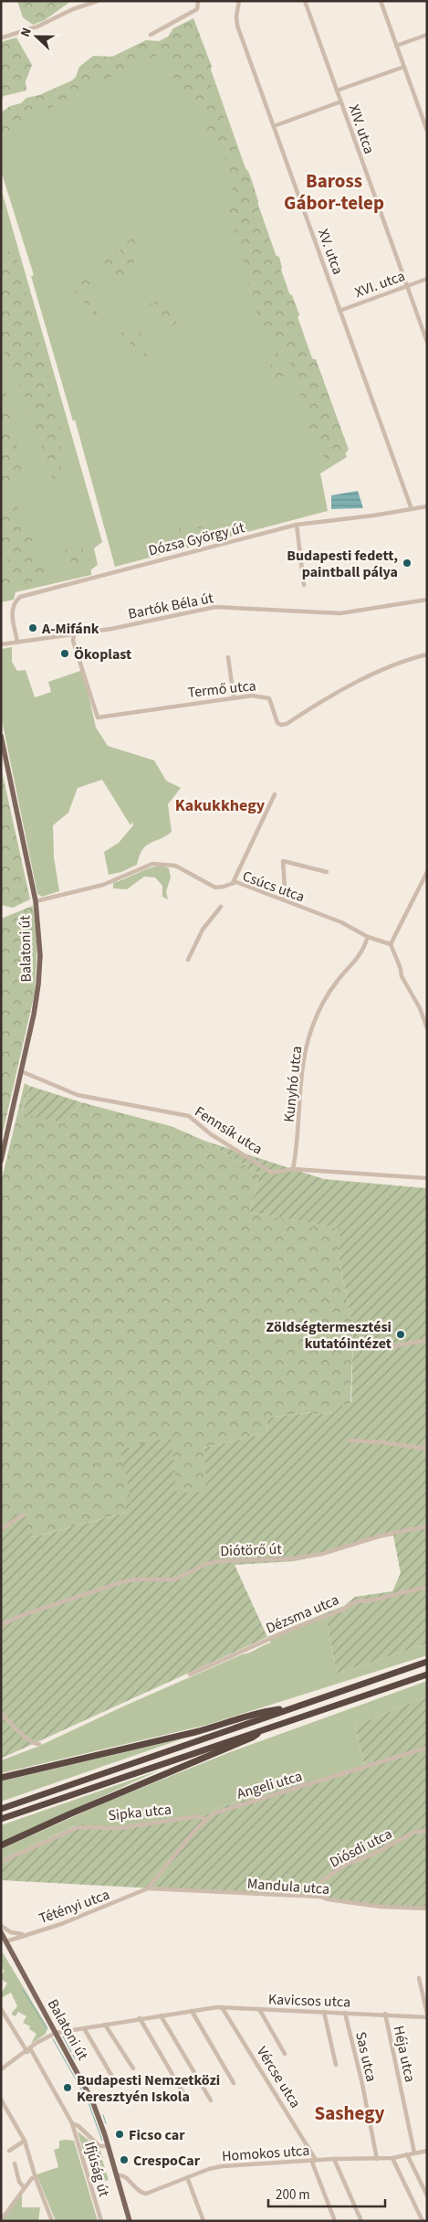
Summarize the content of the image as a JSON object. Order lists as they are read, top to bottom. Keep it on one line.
{"streets":{"main road":["Balatoni út"],"street":["XIV. utca","XV. utca","XVI. utca","Dózsa György út","Bartók Béla út","Termő utca","Csúcs utca","Kunyhó utca","Fennsík utca","Diótörő út","Dézsma utca","Angeli utca","Sipka utca","Diósdi utca","Mandula utca","Tétényi utca","Kavicsos utca","Héja utca","Sas utca","Vércse utca","Homokos utca","Ifjúság út"]},"crossings":[["XIV. utca","XVI. utca"],["XV. utca","XVI. utca"],["XV. utca","Dózsa György út"],["Dózsa György út","Bartók Béla út"],["Bartók Béla út","Termő utca"],["Csúcs utca","Balatoni út"],["Csúcs utca","Kunyhó utca"],["Balatoni út","Fennsík utca"],["Balatoni út","Tétényi utca"],["Balatoni út","Kavicsos utca"],["Balatoni út","Homokos utca"],["Balatoni út","Ifjúság út"],["Kunyhó utca","Fennsík utca"],["Angeli utca","Sipka utca"],["Angeli utca","Mandula utca"],["Angeli utca","Tétényi utca"],["Diósdi utca","Mandula utca"],["Mandula utca","Tétényi utca"],["Kavicsos utca","Héja utca"],["Kavicsos utca","Sas utca"],["Kavicsos utca","Vércse utca"],["Kavicsos utca","Ifjúság út"],["Héja utca","Homokos utca"],["Sas utca","Homokos utca"],["Vércse utca","Homokos utca"]],"districts":["Baross Gábor-telep","Kakukkhegy","Sashegy"],"places":["Budapesti fedett, paintball pálya","A-Mifánk","Ökoplast","Zöldségtermesztési kutatóintézet","Budapesti Nemzetközi Keresztyén Iskola","Ficso car","CrespoCar"],"scale_bar":"200 m","north":"left"}
